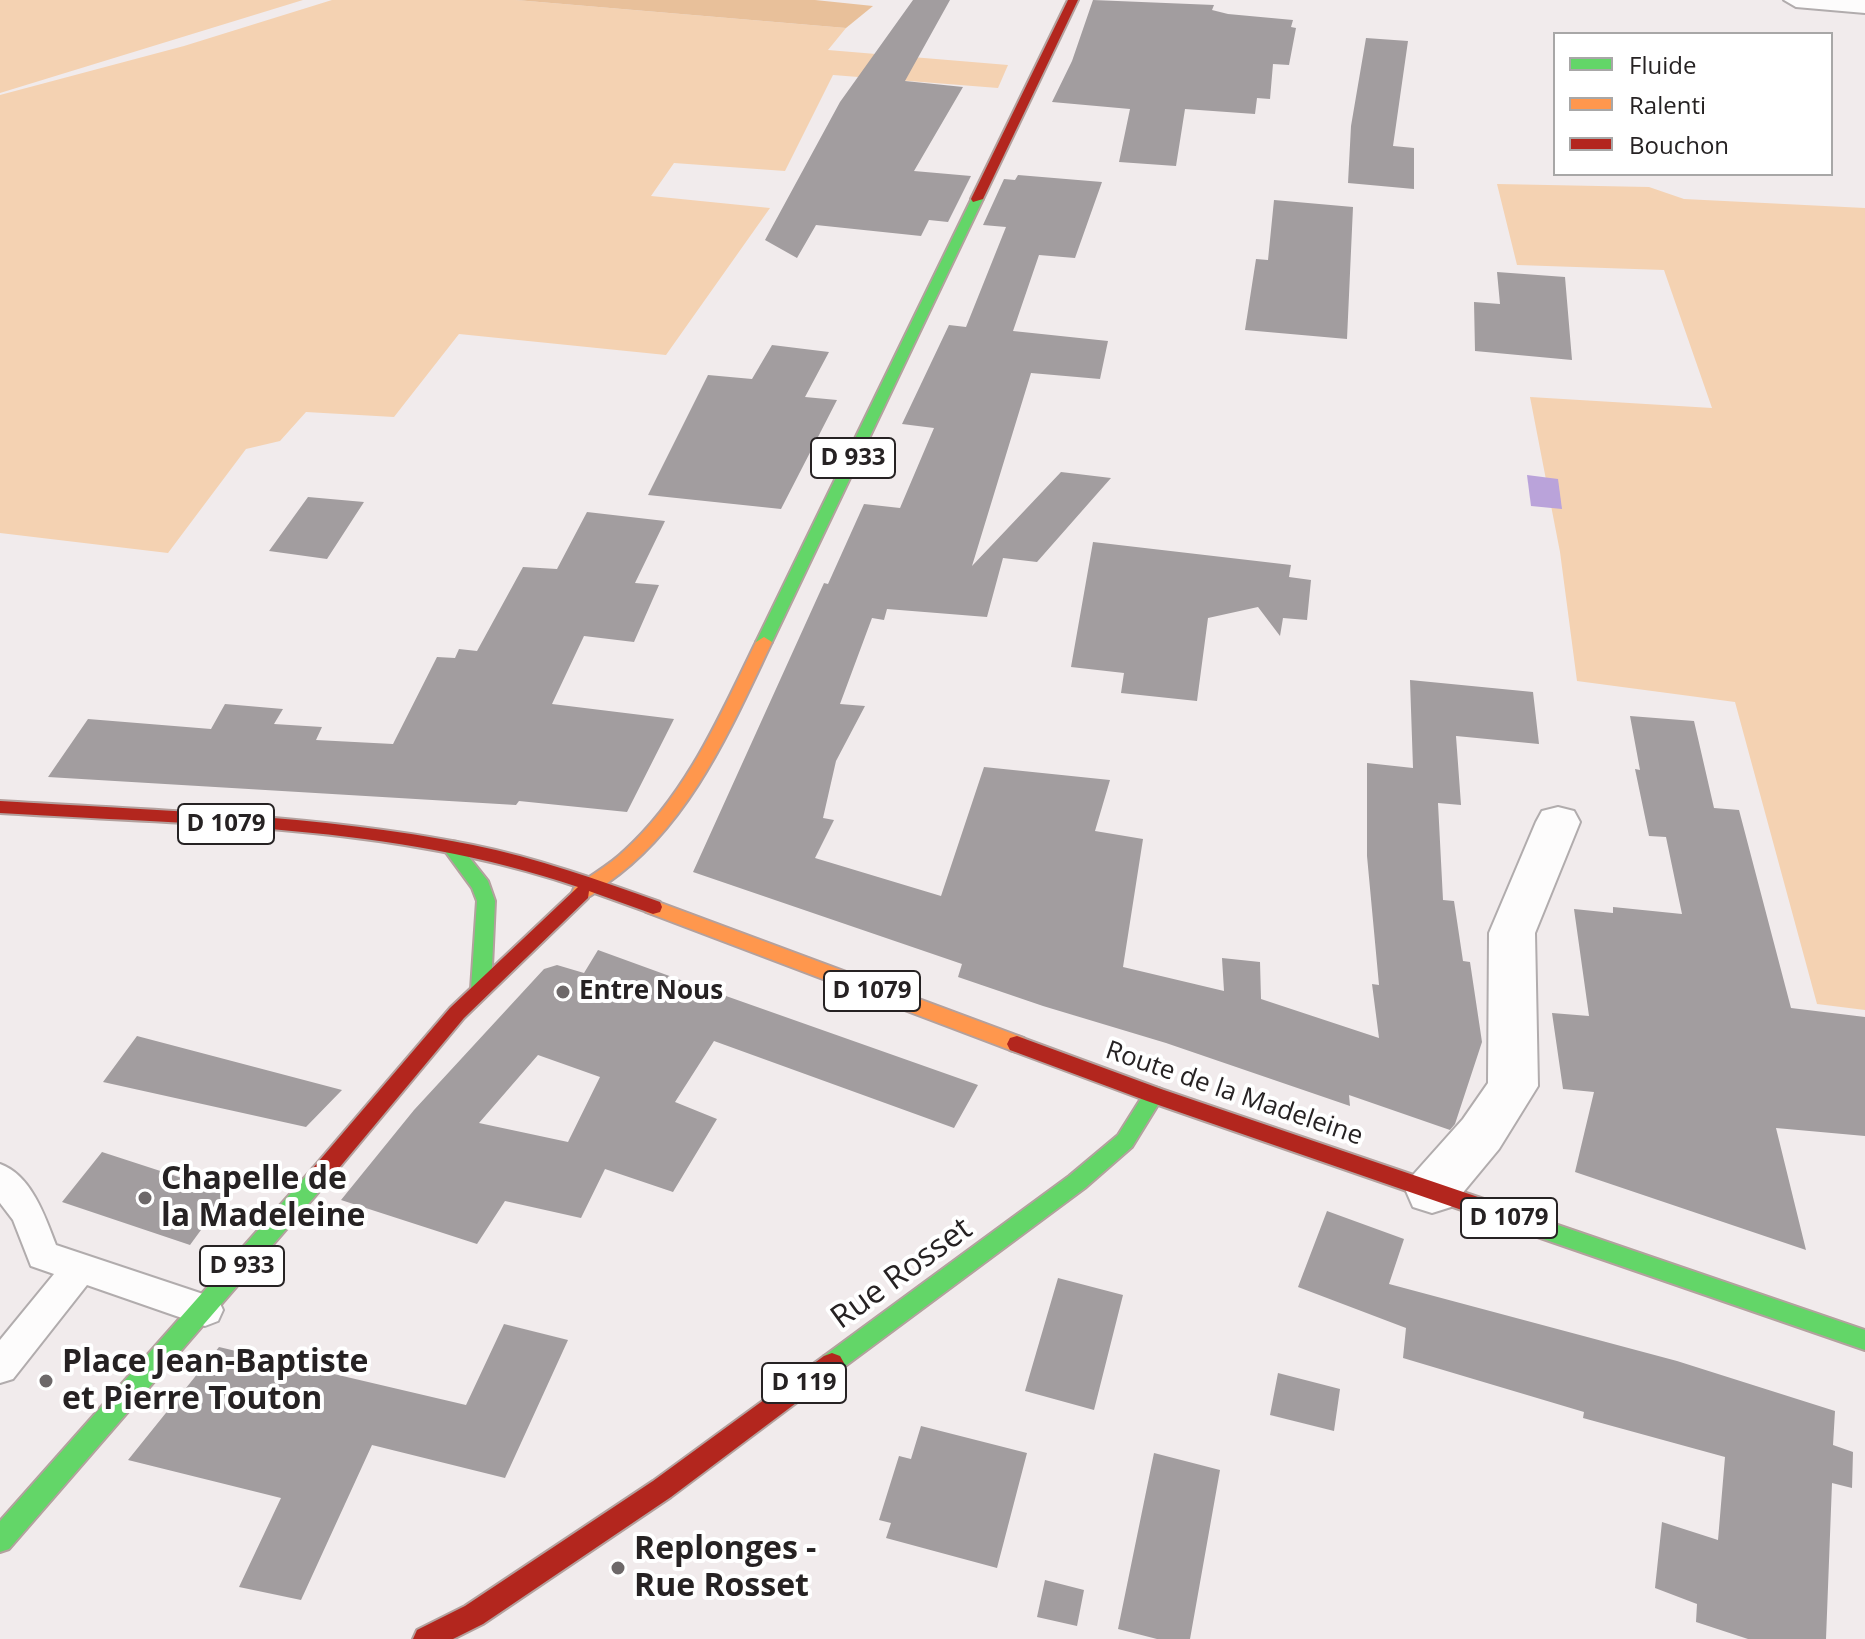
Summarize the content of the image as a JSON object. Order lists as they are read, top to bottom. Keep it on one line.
{"streets":{"main road":["D 933","D 1079","Route de la Madeleine","Rue Rosset","D 119"]},"crossings":[["D 933","D 1079"],["D 933","Route de la Madeleine"],["D 1079","Route de la Madeleine"],["Route de la Madeleine","Rue Rosset"]],"places":["Entre Nous","Chapelle de la Madeleine","Place Jean-Baptiste et Pierre Touton","Replonges - Rue Rosset"],"legend":["Fluide","Ralenti","Bouchon"]}
